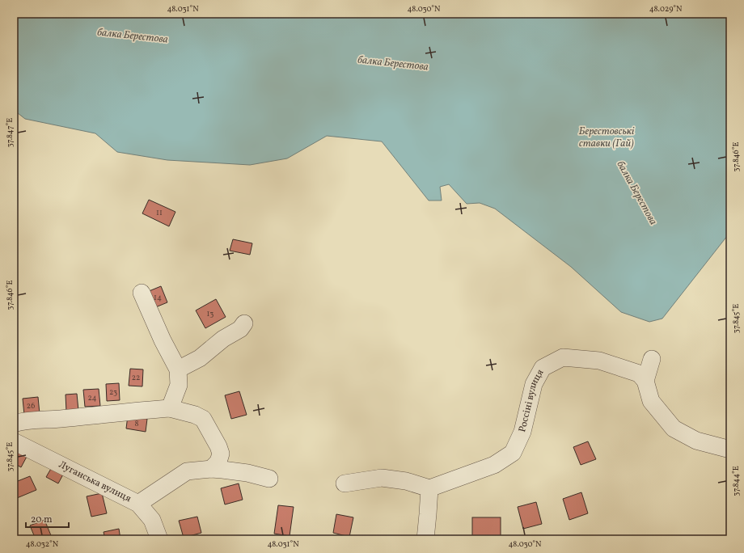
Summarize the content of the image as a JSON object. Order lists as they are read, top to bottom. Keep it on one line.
{"streets":{"street":["Россіні вулиця","Луганська вулиця"]},"water":["балка Берестова","Берестовські ставки (Гай)"],"house_numbers":["11","14","13","22","23","24","26","8"],"scale_bar":"20 m","coordinates":["48.031°N","48.030°N","48.029°N","37.847°E","37.846°E","37.845°E","37.844°E","48.032°N"]}
